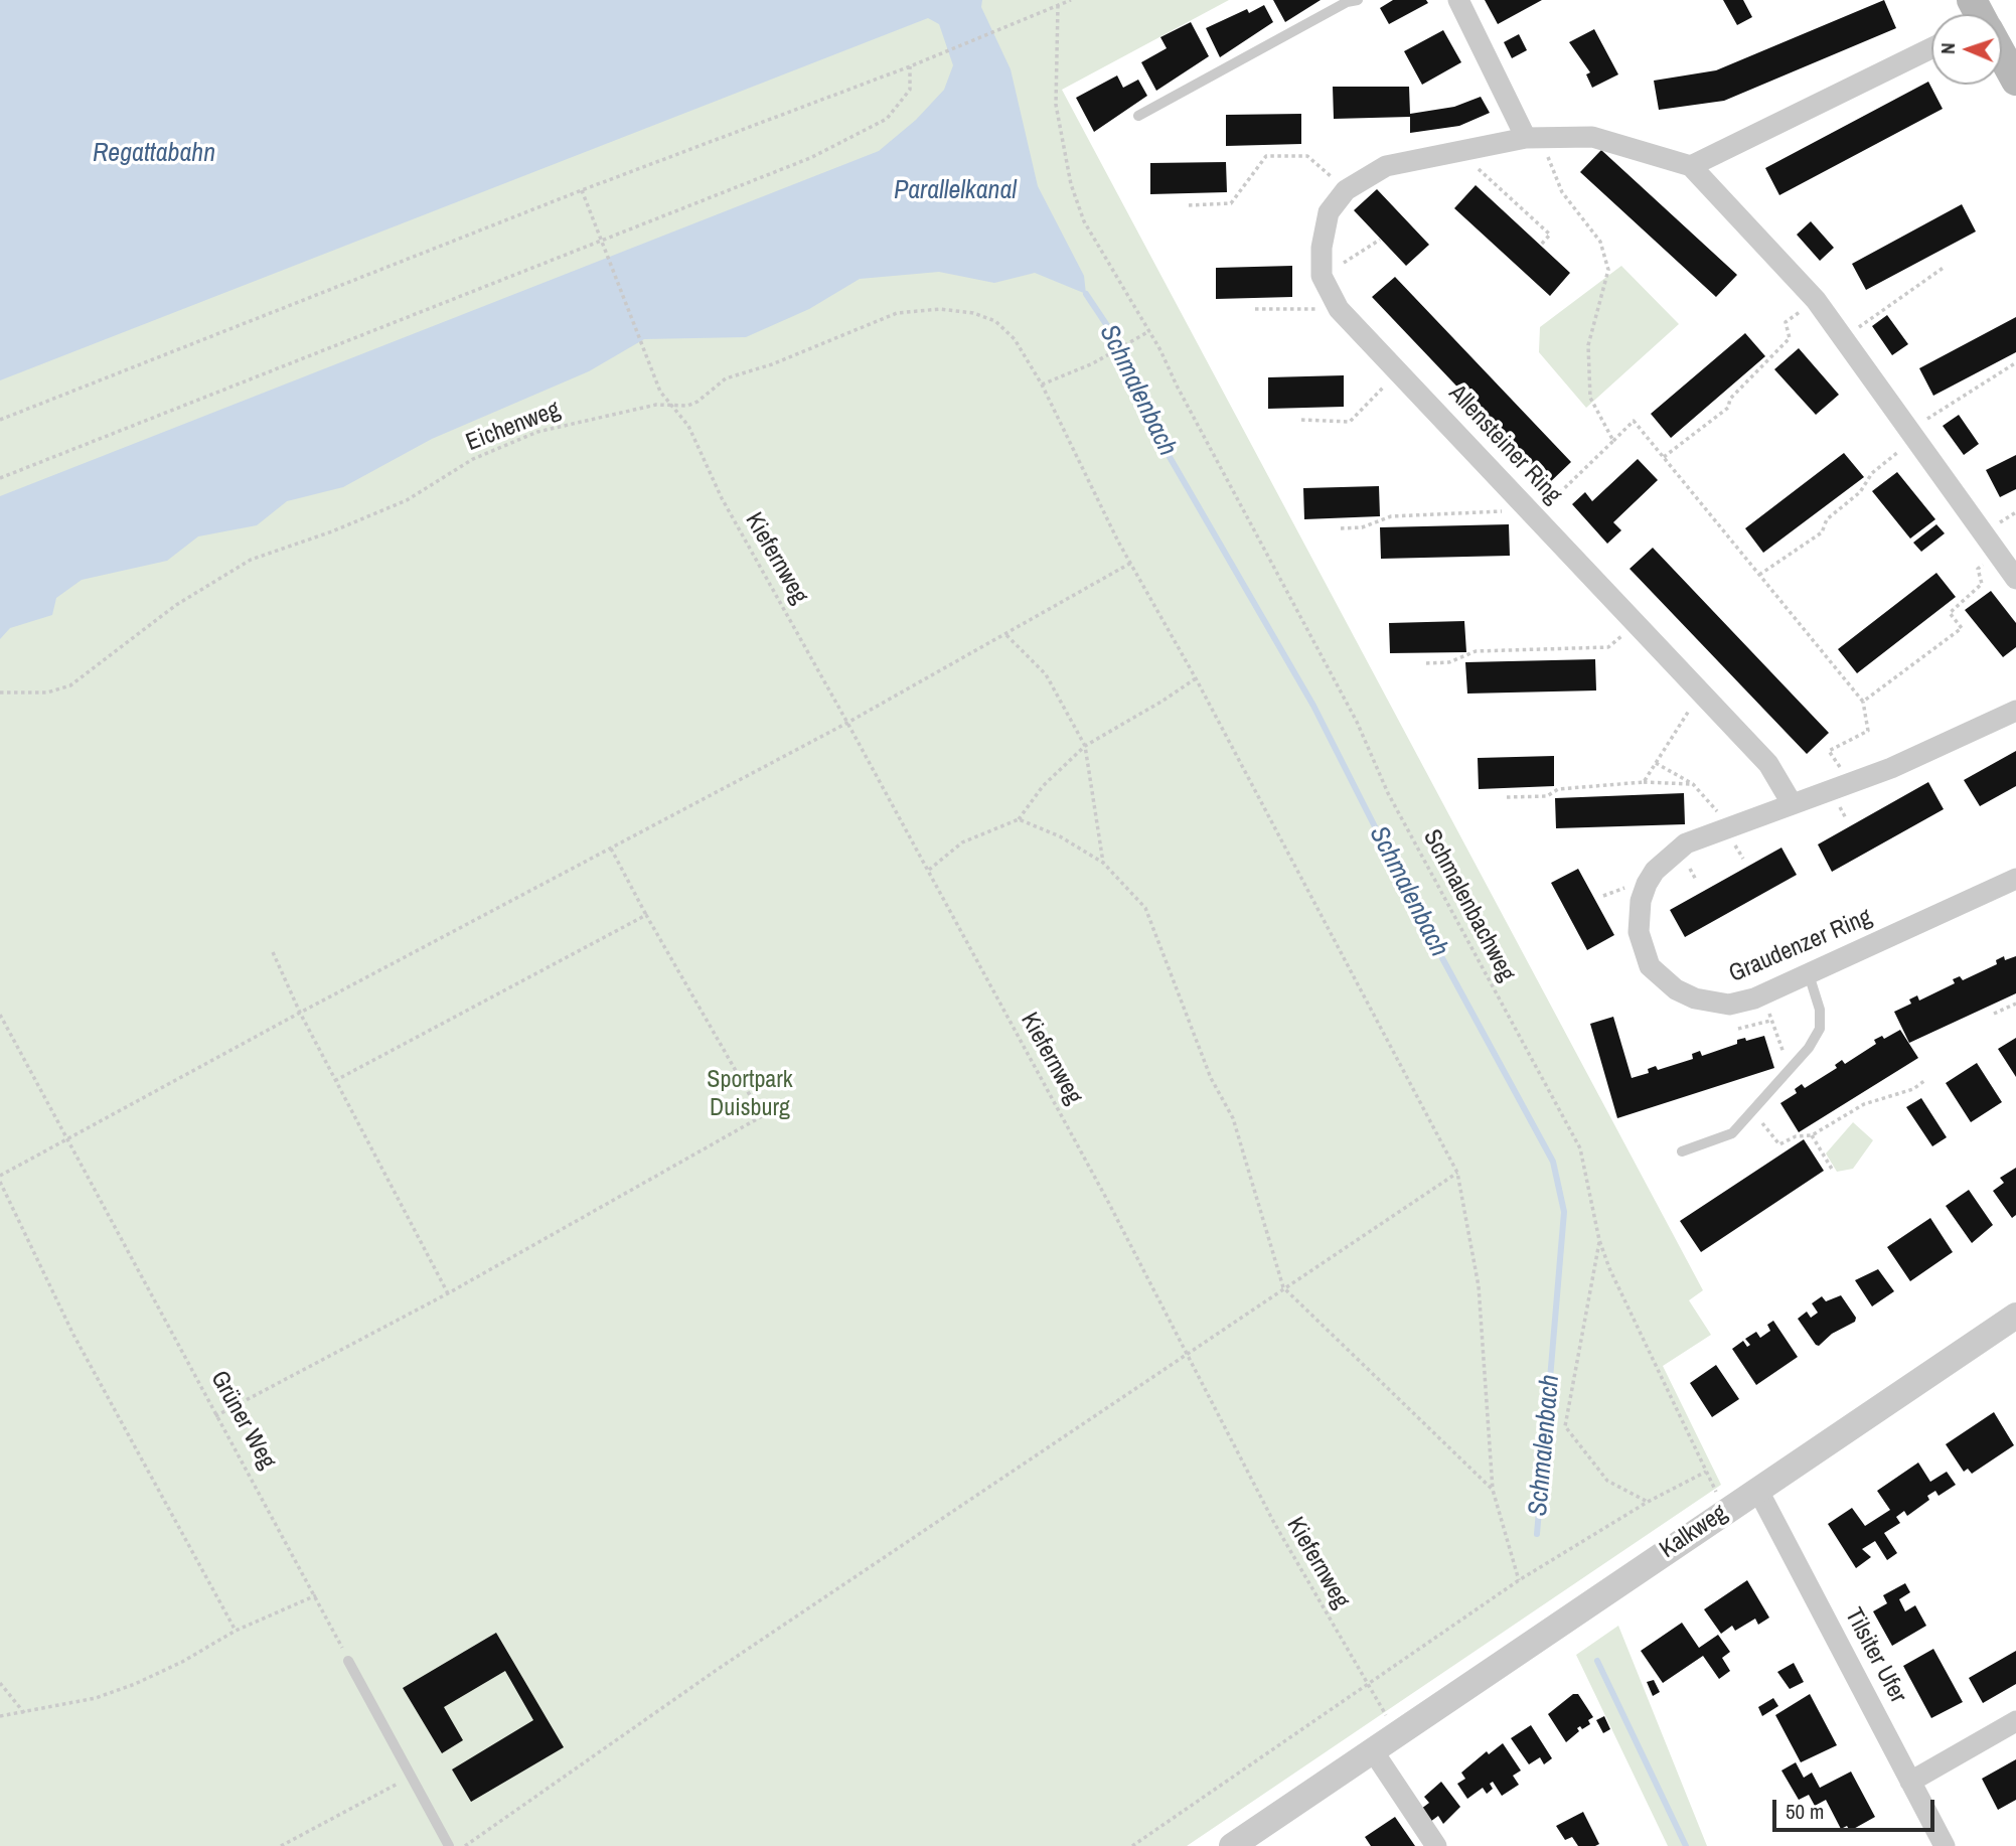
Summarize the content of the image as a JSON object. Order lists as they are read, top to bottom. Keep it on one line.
{"streets":{"street":["Allensteiner Ring","Graudenzer Ring","Kalkweg","Tilsiter Ufer"],"path":["Eichenweg","Kiefernweg","Schmalenbachweg","Grüner Weg"]},"crossings":[["Eichenweg","Kiefernweg"],["Allensteiner Ring","Graudenzer Ring"],["Kiefernweg","Kalkweg"],["Schmalenbachweg","Kalkweg"],["Kalkweg","Tilsiter Ufer"]],"water":["Regattabahn","Parallelkanal","Schmalenbach"],"parks":["Sportpark Duisburg"],"scale_bar":"50 m","north":"left"}
